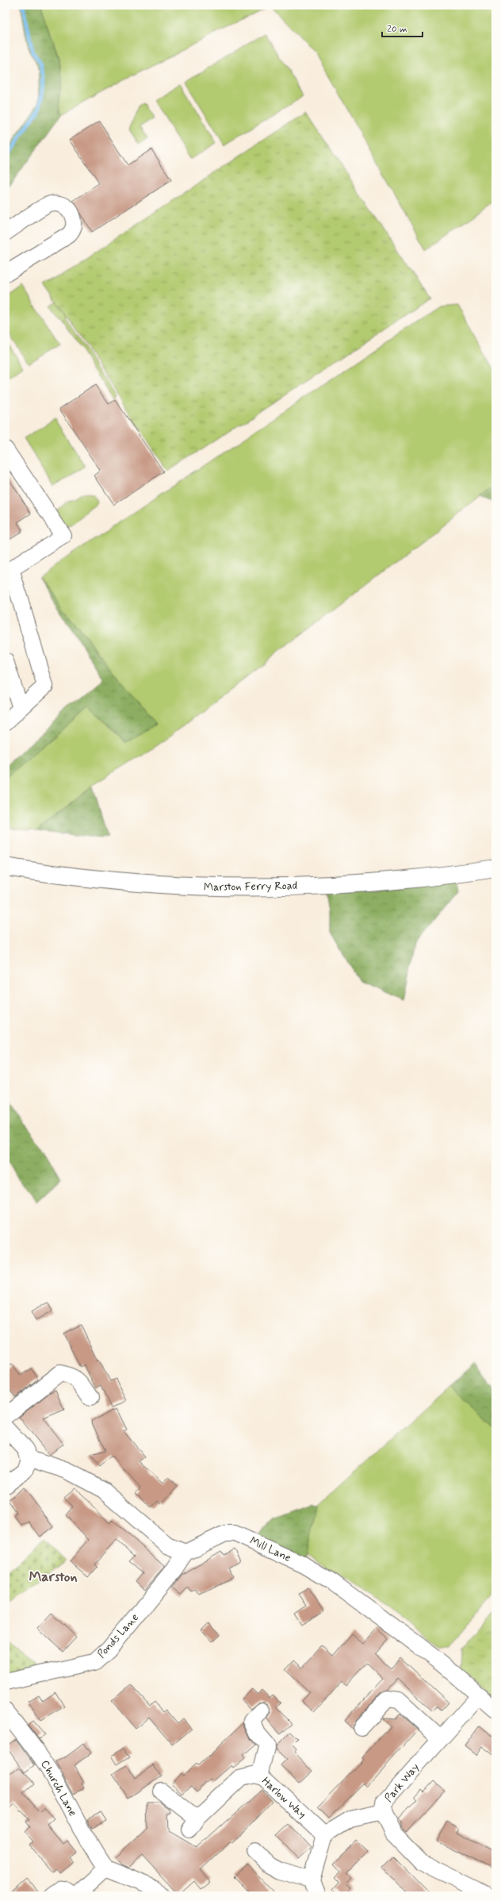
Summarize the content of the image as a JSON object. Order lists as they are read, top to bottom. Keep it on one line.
{"streets":{"main road":["Marston Ferry Road"],"street":["Mill Lane","Ponds Lane","Park Way","Church Lane","Harlow Way"]},"crossings":[["Mill Lane","Ponds Lane"],["Mill Lane","Park Way"]],"districts":["Marston"],"scale_bar":"20 m"}
